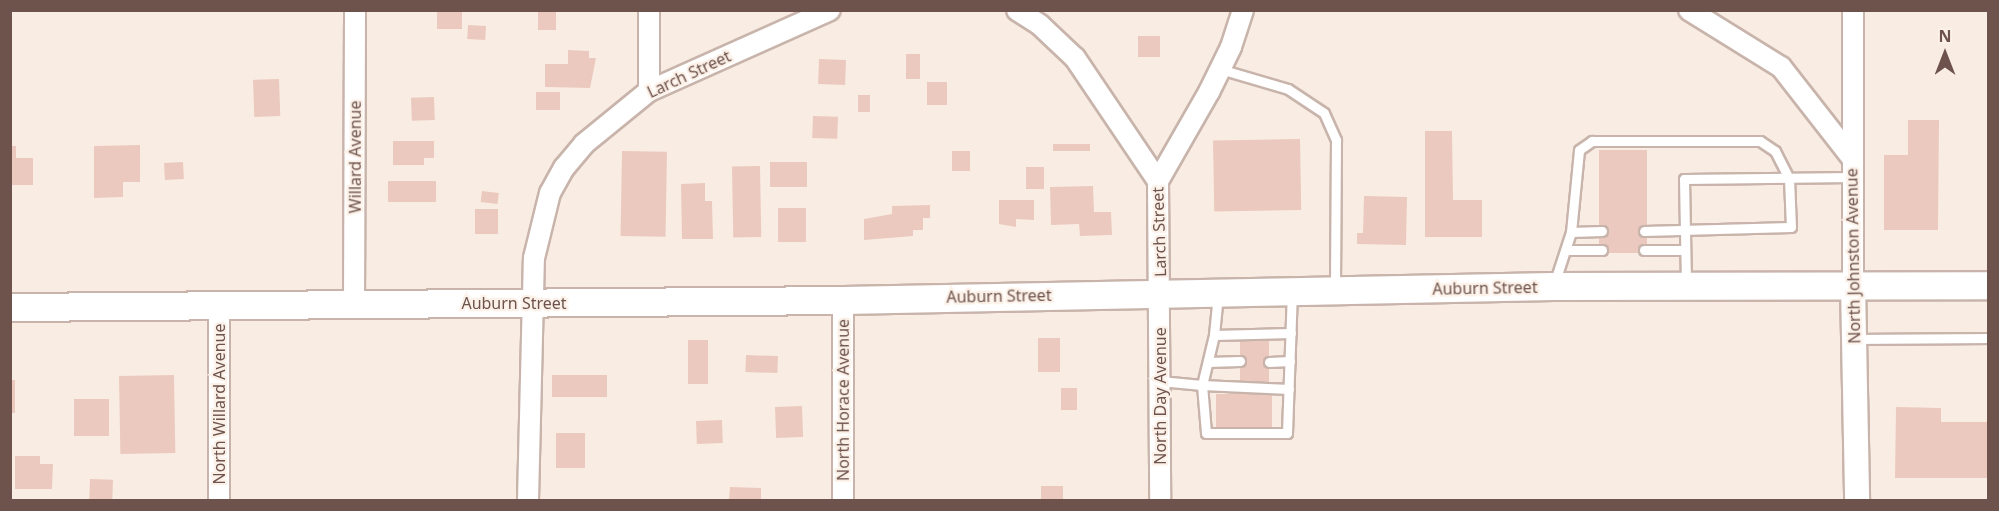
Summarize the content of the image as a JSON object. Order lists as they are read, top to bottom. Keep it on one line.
{"streets":{"main road":["Auburn Street"],"street":["Larch Street","Willard Avenue","North Johnston Avenue","North Day Avenue","North Horace Avenue","North Willard Avenue"]},"crossings":[["Larch Street","Auburn Street"],["Larch Street","North Day Avenue"],["Willard Avenue","Auburn Street"],["North Johnston Avenue","Auburn Street"],["Auburn Street","North Day Avenue"],["Auburn Street","North Horace Avenue"],["Auburn Street","North Willard Avenue"]],"north":"top"}
